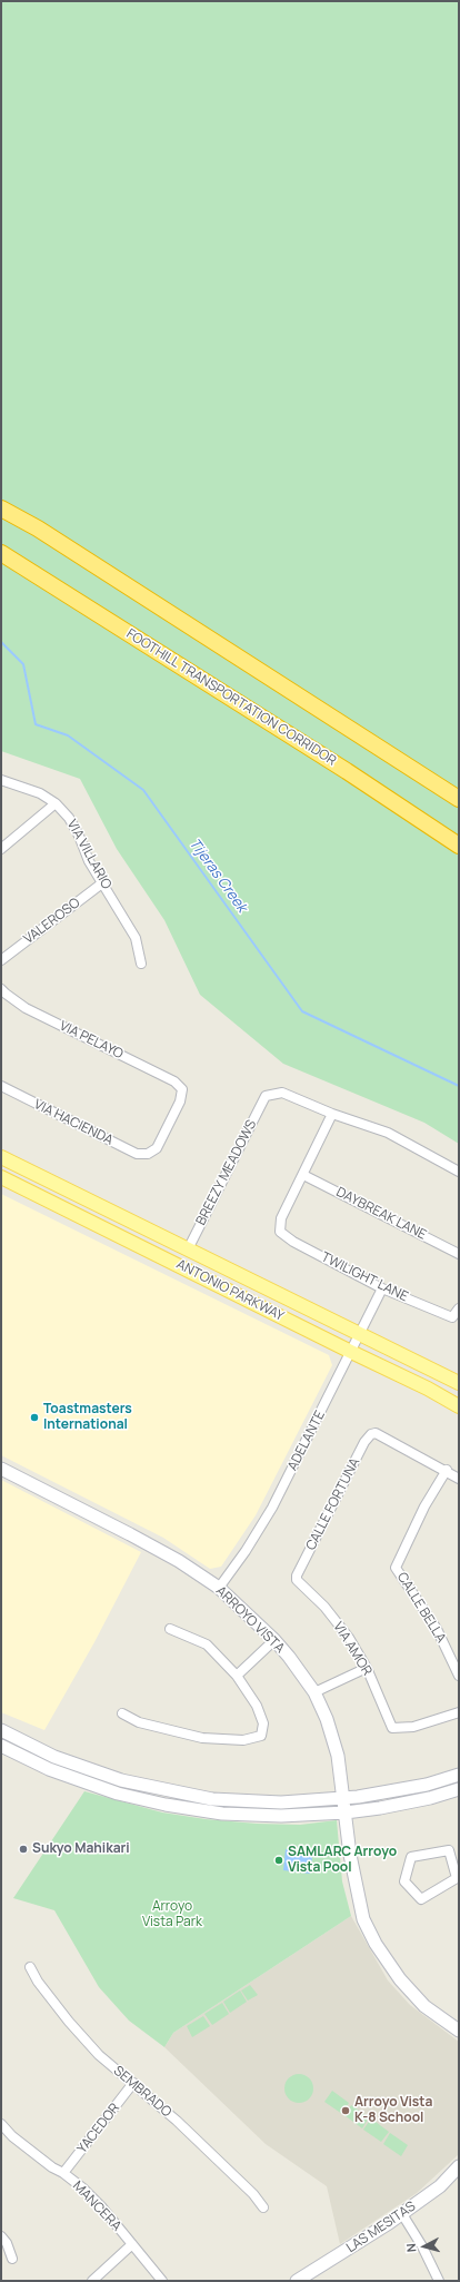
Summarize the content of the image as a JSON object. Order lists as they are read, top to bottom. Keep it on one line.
{"streets":{"highway":["FOOTHILL TRANSPORTATION CORRIDOR"],"main road":["ANTONIO PARKWAY","ARROYO VISTA","LAS MESITAS"],"street":["VIA VILLARIO","VALEROSO","VIA PELAYO","VIA HACIENDA","BREEZY MEADOWS","DAYBREAK LANE","TWILIGHT LANE","ADELANTE","CALLE FORTUNA","CALLE BELLA","VIA AMOR","SEMBRADO","YACEDOR","MANCERA"]},"crossings":[["VIA VILLARIO","VALEROSO"],["VIA PELAYO","VIA HACIENDA"],["BREEZY MEADOWS","ANTONIO PARKWAY"],["DAYBREAK LANE","TWILIGHT LANE"],["TWILIGHT LANE","ADELANTE"],["ANTONIO PARKWAY","ADELANTE"],["ADELANTE","ARROYO VISTA"],["CALLE FORTUNA","CALLE BELLA"],["CALLE FORTUNA","VIA AMOR"],["SEMBRADO","YACEDOR"],["YACEDOR","MANCERA"]],"water":["Tijeras Creek"],"parks":["Arroyo Vista Park"],"places":["Toastmasters International","Sukyo Mahikari","SAMLARC Arroyo Vista Pool","Arroyo Vista K-8 School"],"north":"left"}
